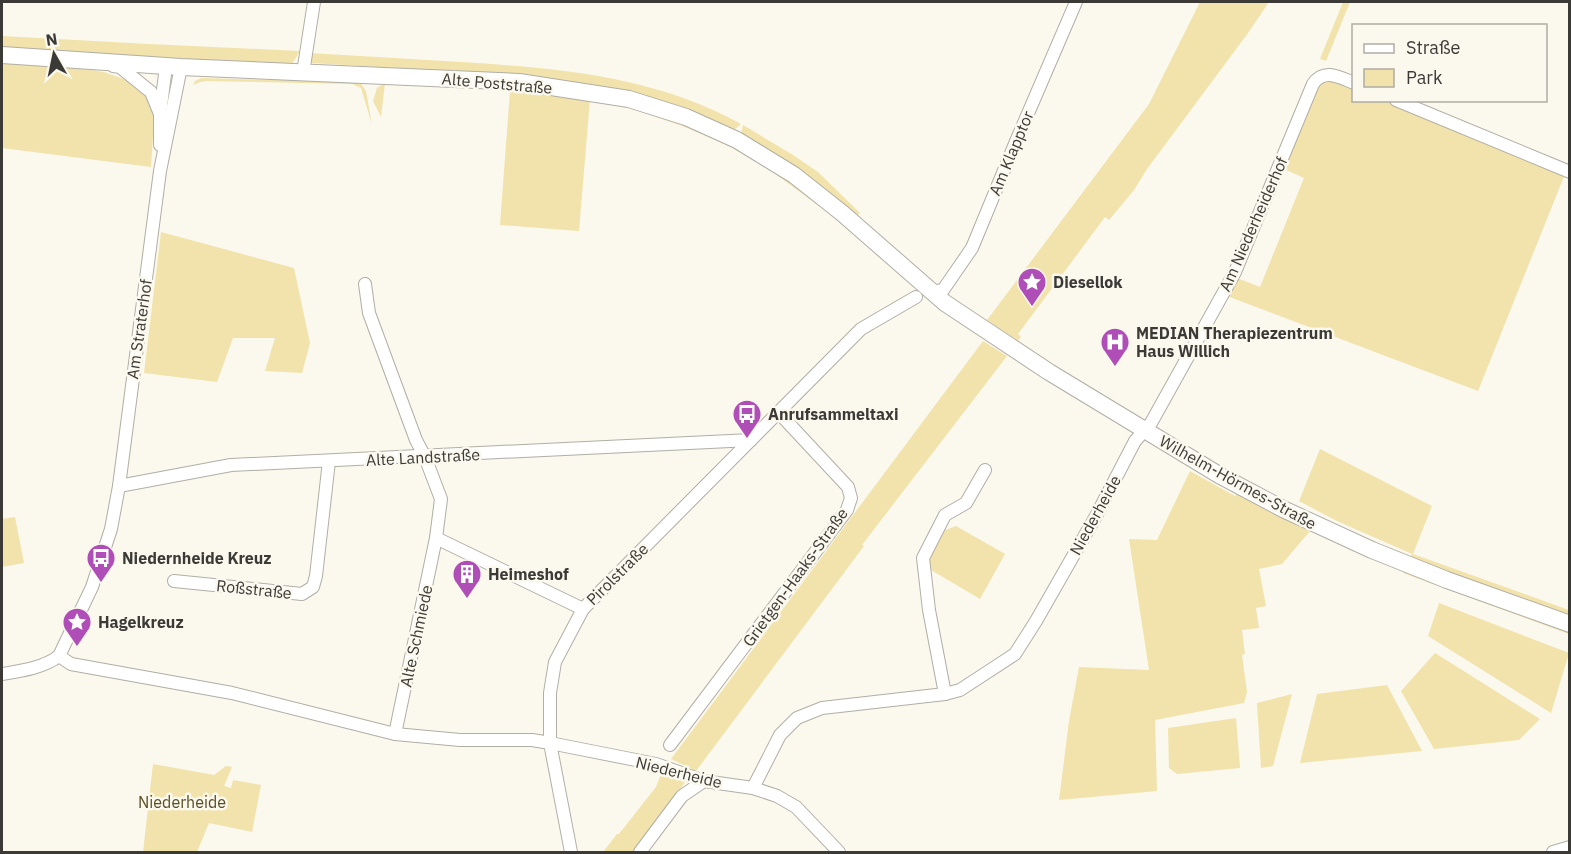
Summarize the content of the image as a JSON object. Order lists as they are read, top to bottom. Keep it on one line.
{"streets":{"street":["Alte Poststraße","Am Klapptor","Am Niederheiderhof","Am Straterhof","Alte Landstraße","Wilhelm-Hörmes-Straße","Niederheide","Pirolstraße","Grietgen-Haaks-Straße","Roßstraße","Alte Schmiede"]},"crossings":[["Alte Poststraße","Am Klapptor"],["Alte Poststraße","Am Straterhof"],["Alte Poststraße","Wilhelm-Hörmes-Straße"],["Am Klapptor","Wilhelm-Hörmes-Straße"],["Am Niederheiderhof","Wilhelm-Hörmes-Straße"],["Am Niederheiderhof","Niederheide"],["Am Straterhof","Alte Landstraße"],["Alte Landstraße","Pirolstraße"],["Alte Landstraße","Roßstraße"],["Alte Landstraße","Alte Schmiede"],["Wilhelm-Hörmes-Straße","Niederheide"],["Niederheide","Pirolstraße"],["Niederheide","Alte Schmiede"]],"parks":["Niederheide"],"places":{"place":["Diesellok","Hagelkreuz"],"hospital":["MEDIAN Therapiezentrum Haus Willich"],"bus stop":["Anrufsammeltaxi","Niedernheide Kreuz"],"building":["Heimeshof"]},"legend":["Straße","Park"],"north":"top"}
